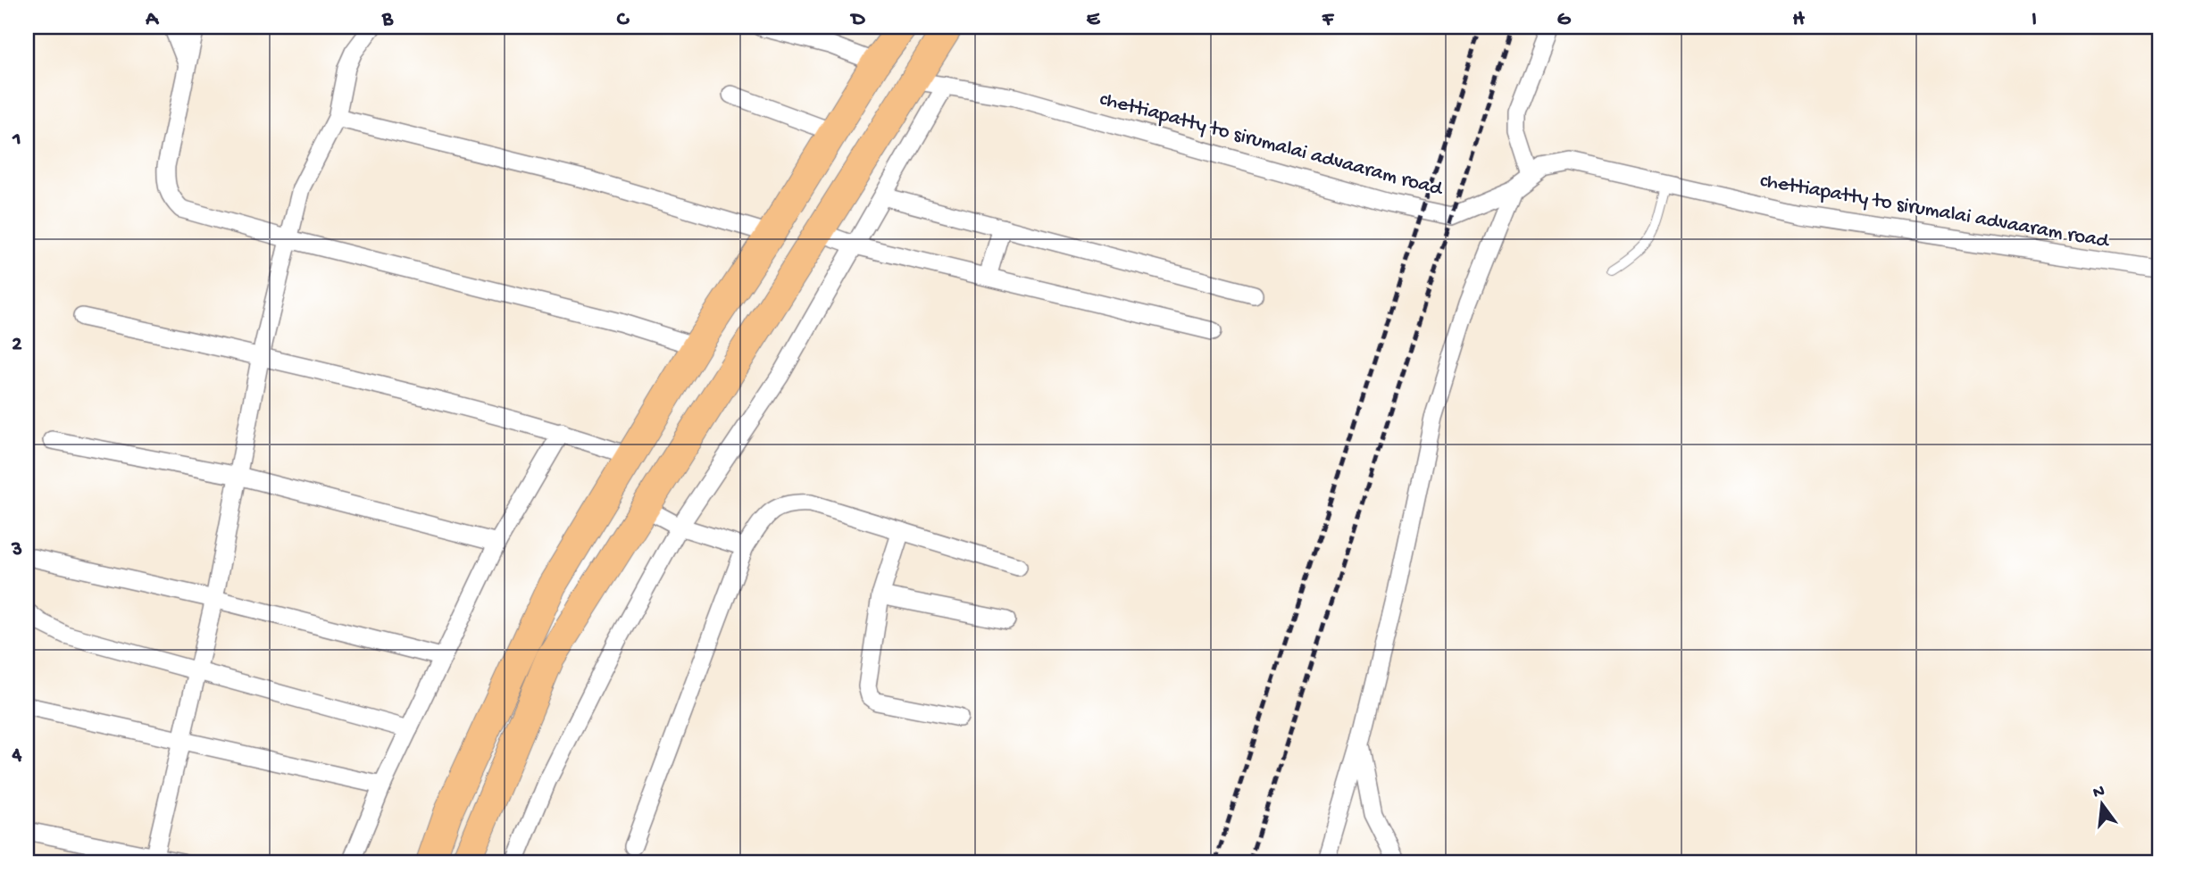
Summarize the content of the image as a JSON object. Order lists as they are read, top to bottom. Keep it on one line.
{"streets":{"street":["chettiapatty to sirumalai advaaram road"]},"north":"top","grid":{"columns":["A","B","C","D","E","F","G","H","I"],"rows":["1","2","3","4"]}}
